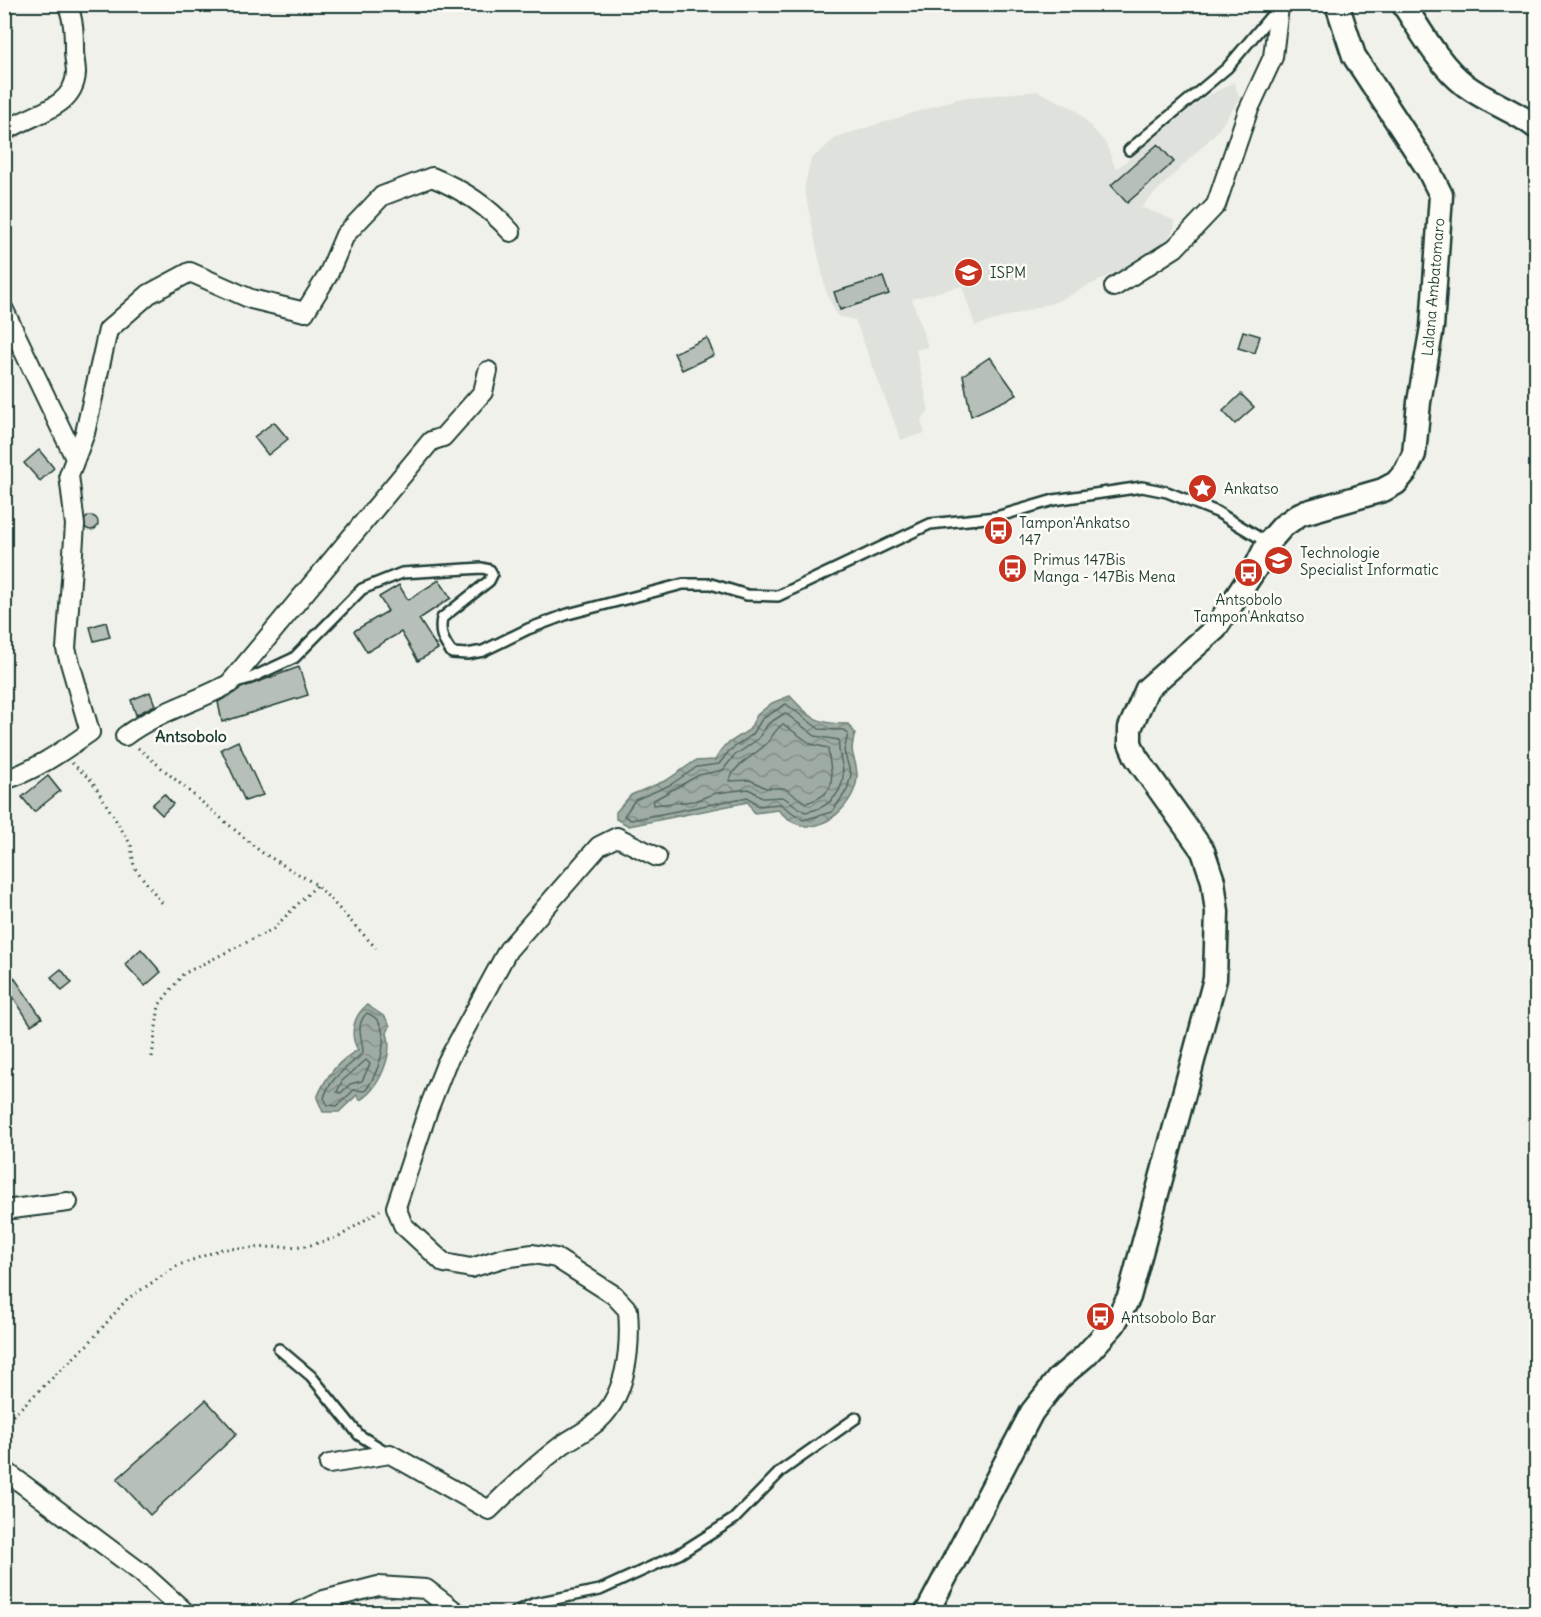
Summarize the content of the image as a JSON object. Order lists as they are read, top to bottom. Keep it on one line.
{"streets":{"street":["Làlana Ambatomaro"]},"districts":["Antsobolo"],"places":{"school or university":["ISPM","Technologie Specialist Informatic"],"place":["Ankatso"],"bus stop":["Tampon'Ankatso 147","Primus 147Bis Manga - 147Bis Mena","Antsobolo Tampon'Ankatso","Antsobolo Bar"]}}
